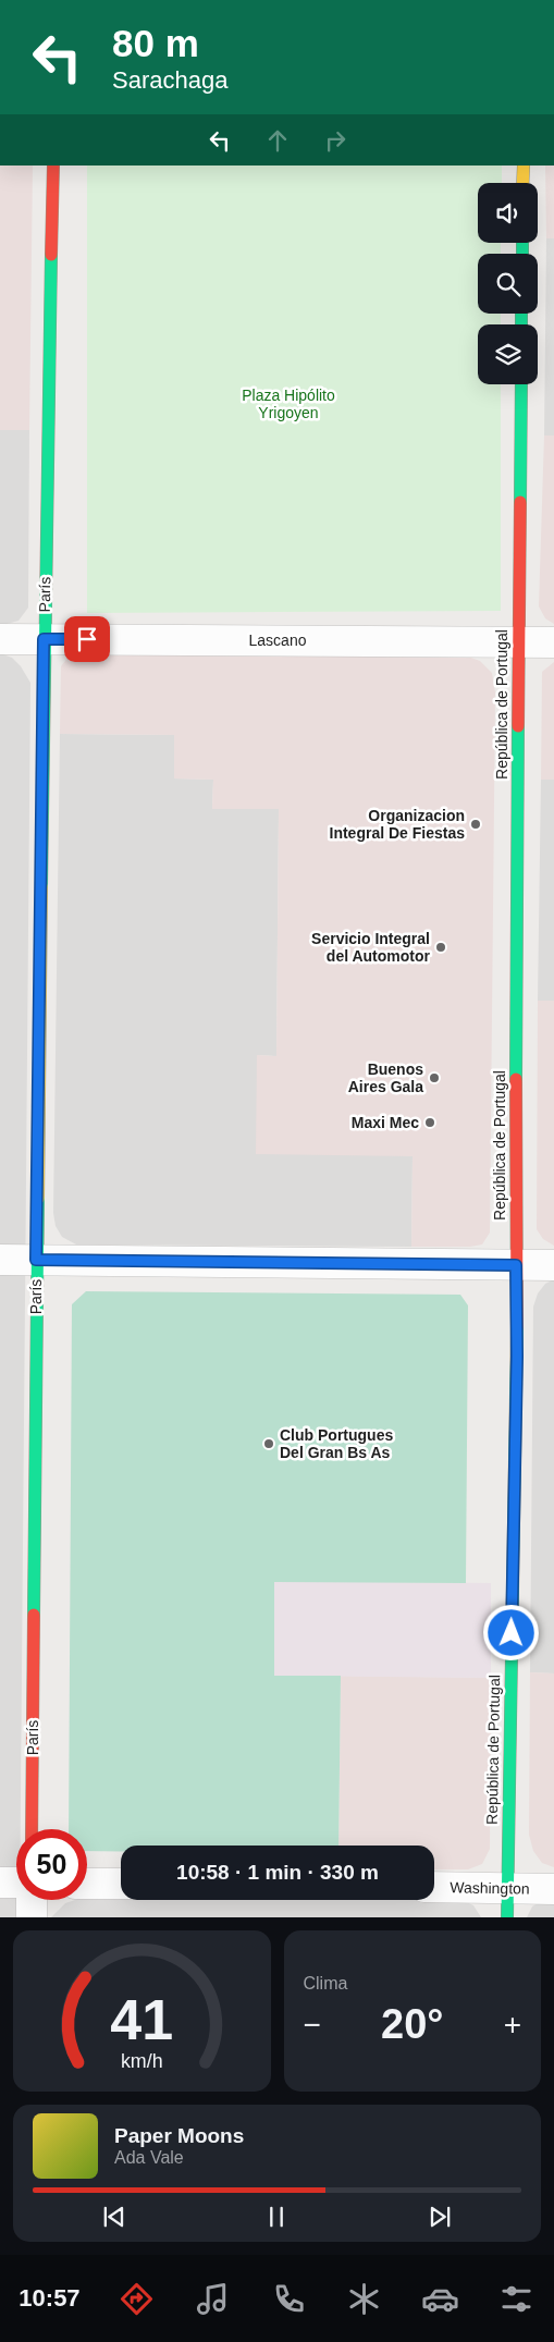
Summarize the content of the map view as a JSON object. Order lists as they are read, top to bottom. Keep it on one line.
{"streets":{"street":["París","Lascano","República de Portugal","Washington"]},"crossings":[["París","Lascano"],["Lascano","República de Portugal"],["República de Portugal","Washington"]],"parks":["Plaza Hipólito Yrigoyen"],"places":["Organizacion Integral De Fiestas","Servicio Integral del Automotor","Buenos Aires Gala","Maxi Mec","Club Portugues Del Gran Bs As"],"page":{"turn":["80 m","Sarachaga"],"limit":"50","trip":"10:58 · 1 min · 330 m","tile":"Clima","heat":["−","20°","+"],"song":["Paper Moons","Ada Vale"],"tabs":"10:57","gauge":["41","km/h"]}}
